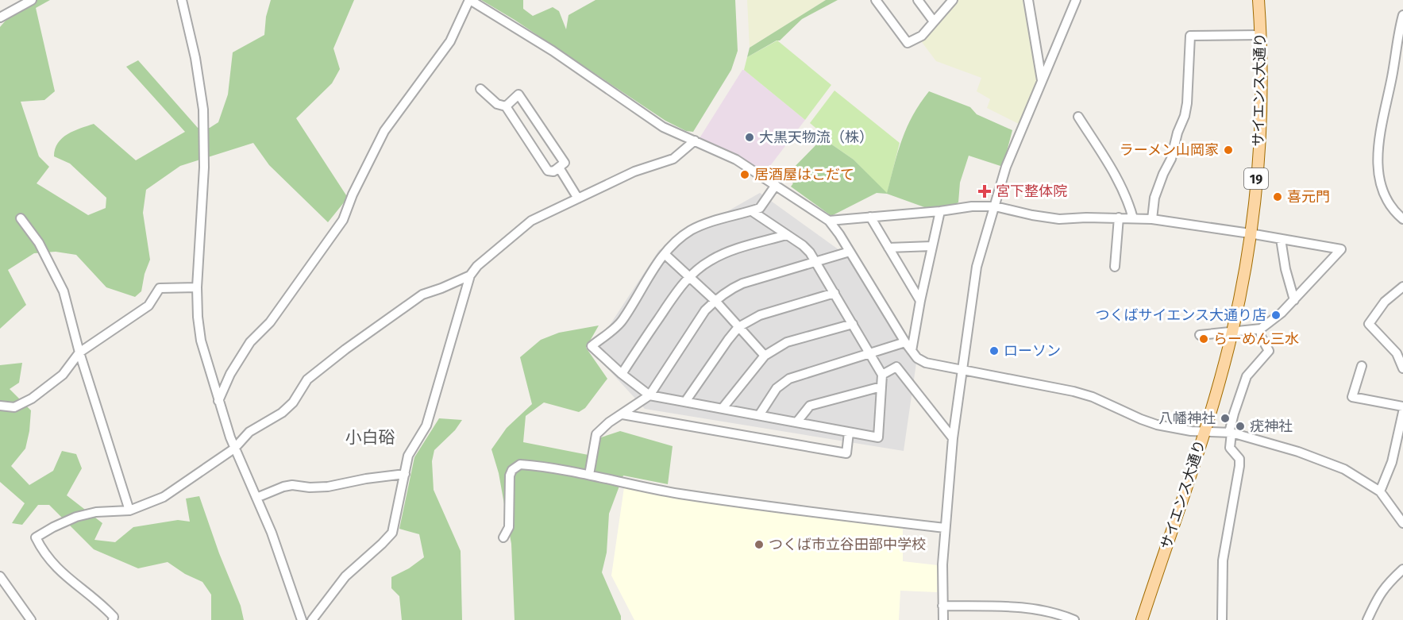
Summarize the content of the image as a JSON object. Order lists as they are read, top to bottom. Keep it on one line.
{"streets":{"main road":["サイエンス大通り","19"]},"districts":["小白硲"],"places":{"other":["大黒天物流（株）","ラーメン山岡家","居酒屋はこだて","喜元門","つくばサイエンス大通り店","らーめん三水","ローソン","八幡神社","疣神社","つくば市立谷田部中学校"],"health":["宮下整体院"]}}
